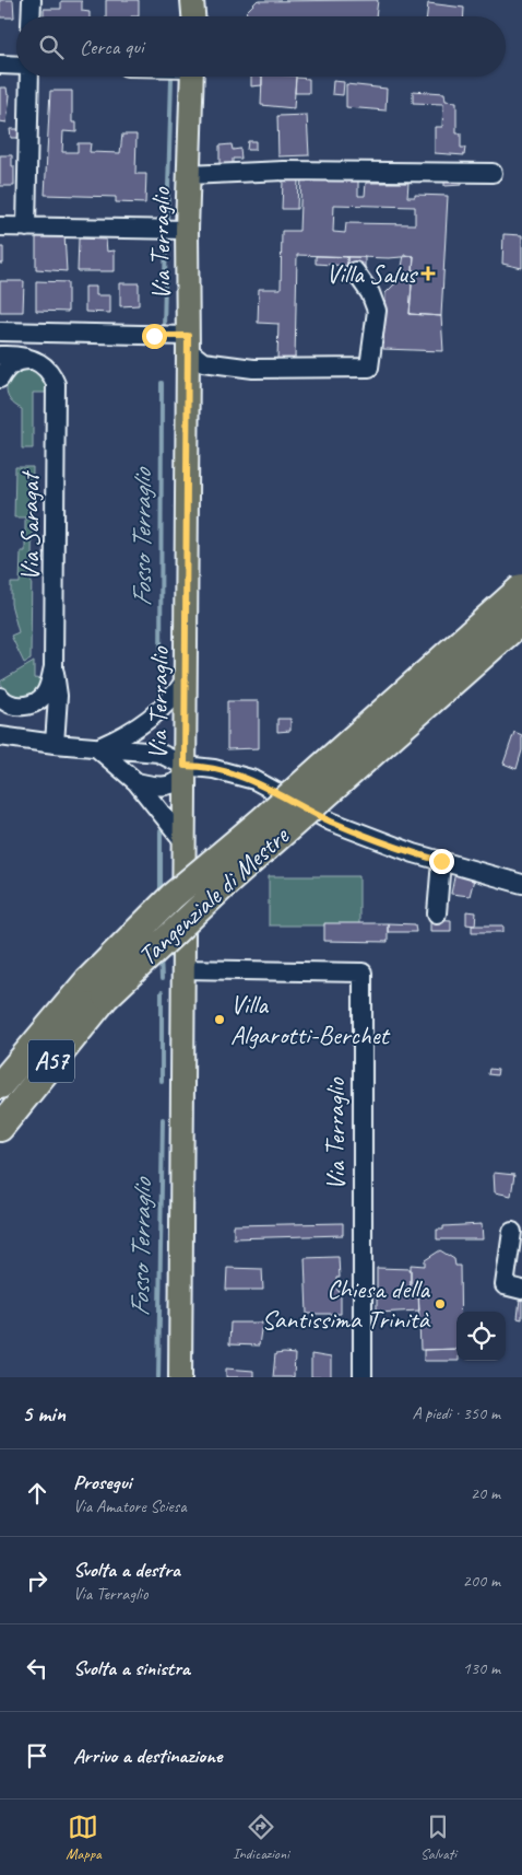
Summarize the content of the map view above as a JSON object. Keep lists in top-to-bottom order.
{
  "streets": {
    "highway": ["Tangenziale di Mestre", "A57"],
    "main road": ["Via Terraglio"],
    "street": ["Via Saragat"]
  },
  "water": ["Fosso Terraglio"],
  "places": {
    "health": ["Villa Salus"],
    "other": ["Villa Algarotti-Berchet", "Chiesa della Santissima Trinità"]
  },
  "page": {
    "search": "Cerca qui",
    "heading": ["5 min", "A piedi · 350 m"],
    "list": [
      ["Prosegui", "Via Amatore Sciesa", "20 m"],
      ["Svolta a destra", "Via Terraglio", "200 m"],
      ["Svolta a sinistra", "130 m"],
      "Arrivo a destinazione"
    ],
    "nav": ["Mappa", "Indicazioni", "Salvati"]
  }
}
